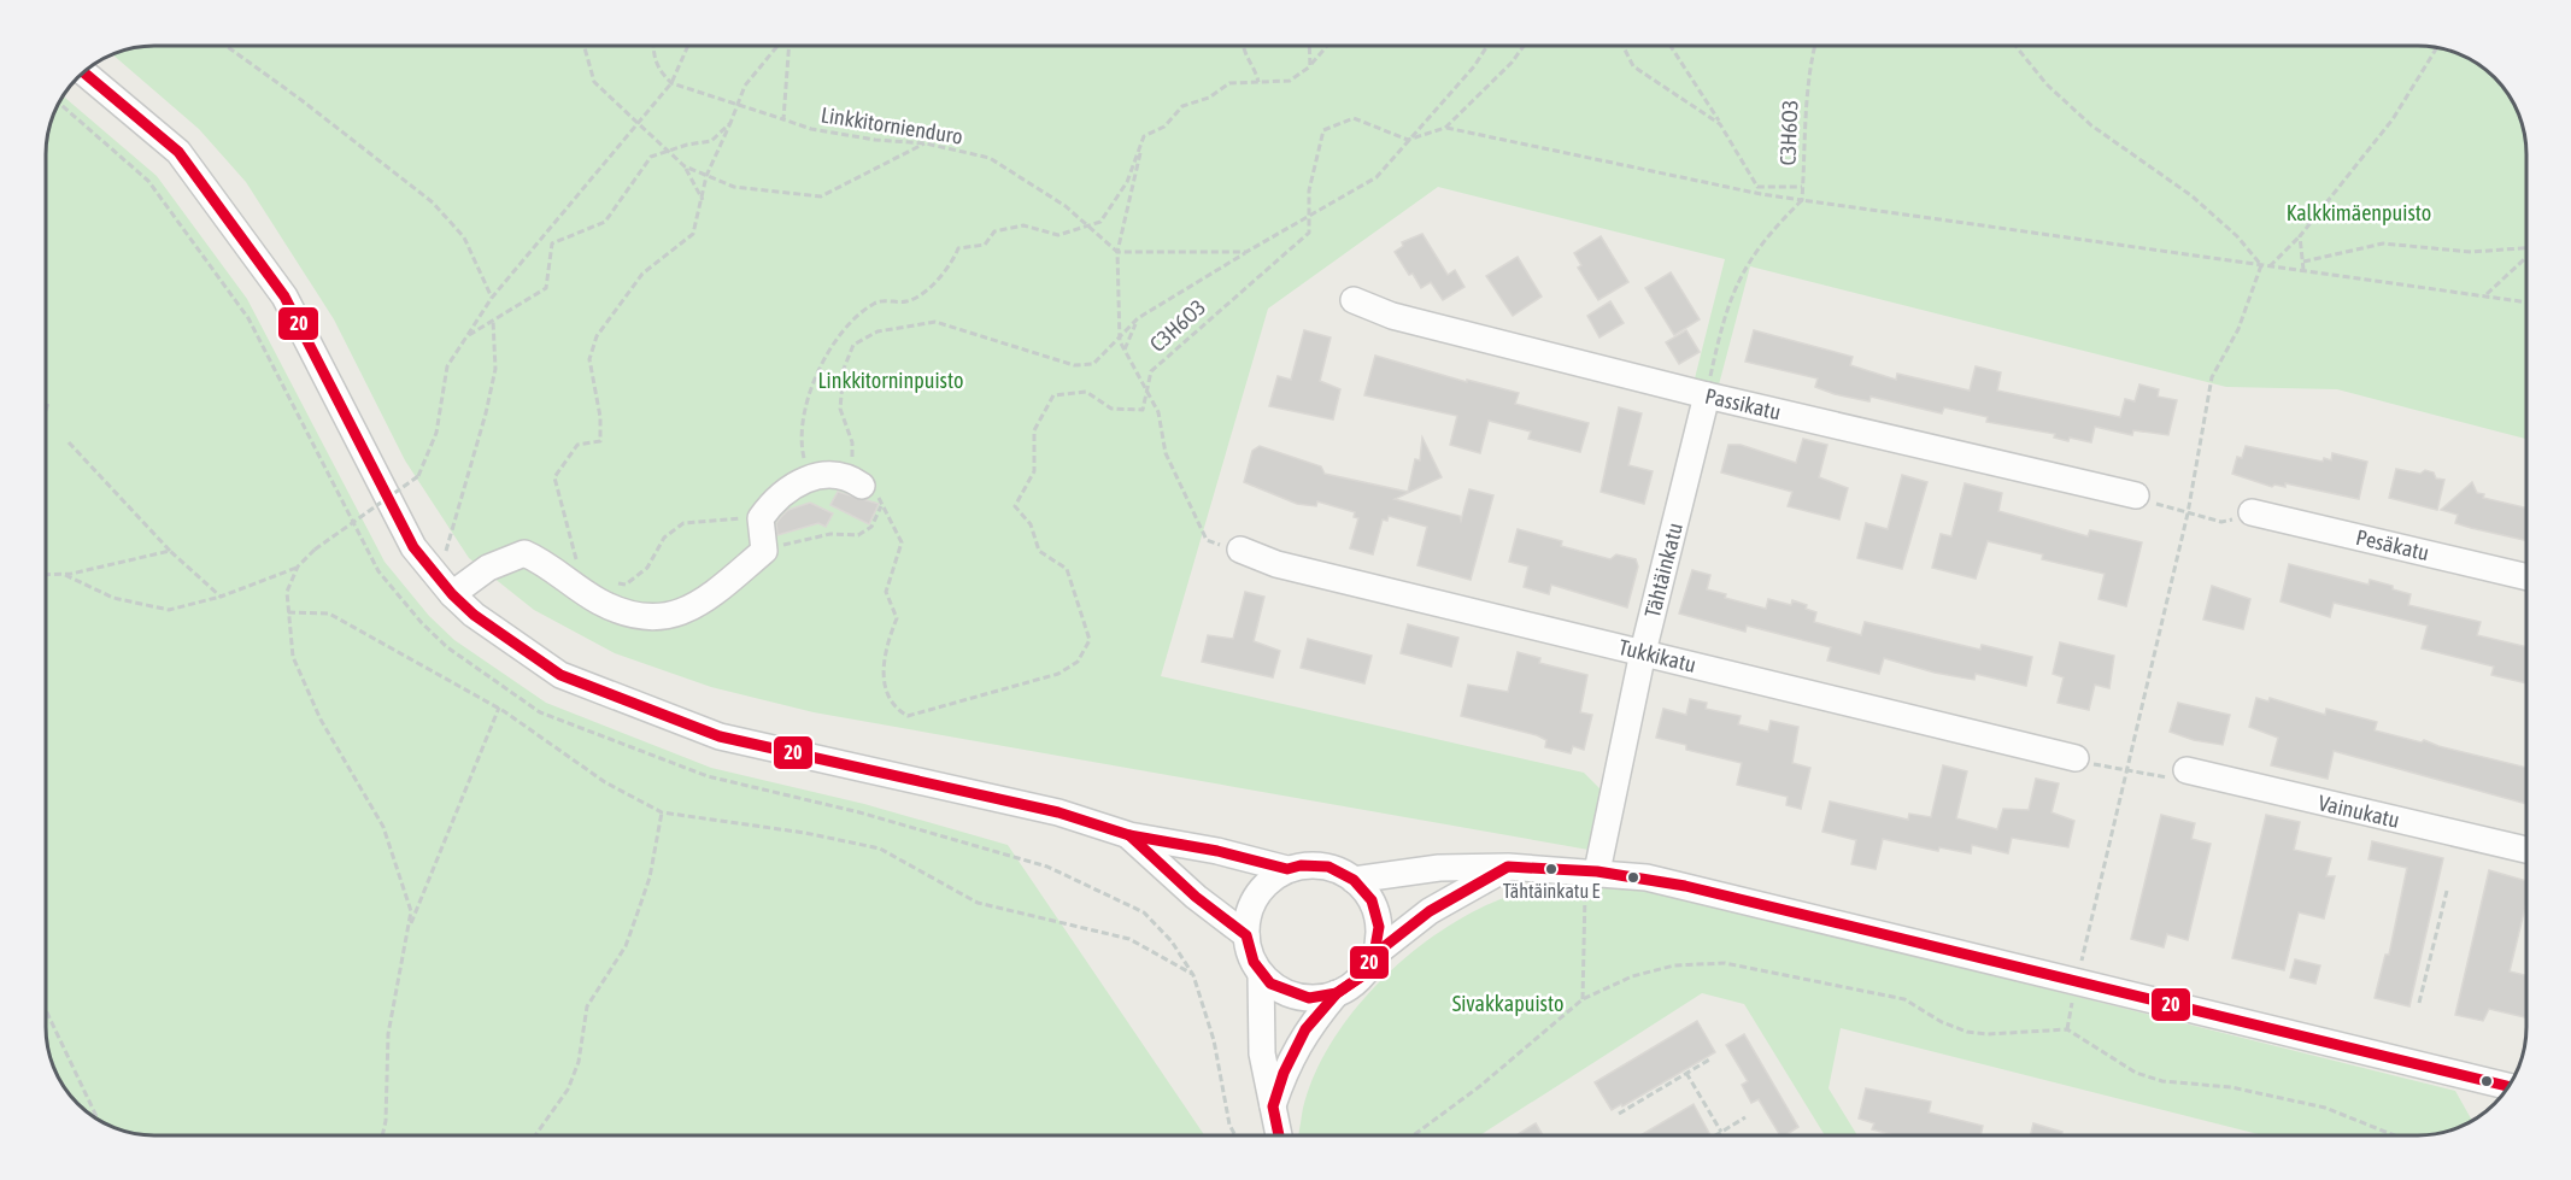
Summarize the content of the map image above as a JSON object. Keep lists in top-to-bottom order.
{
  "streets": {
    "street": [
      "Passikatu",
      "Pesäkatu",
      "Tähtäinkatu",
      "Tukkikatu",
      "Vainukatu"
    ],
    "path": ["Linkkitornienduro", "C3H6O3"]
  },
  "crossings": [
    ["Passikatu", "Tähtäinkatu"],
    ["Tähtäinkatu", "Tukkikatu"]
  ],
  "parks": ["Kalkkimäenpuisto", "Linkkitorninpuisto", "Sivakkapuisto"],
  "places": ["Tähtäinkatu E"],
  "lines": ["transit line 20"]
}
